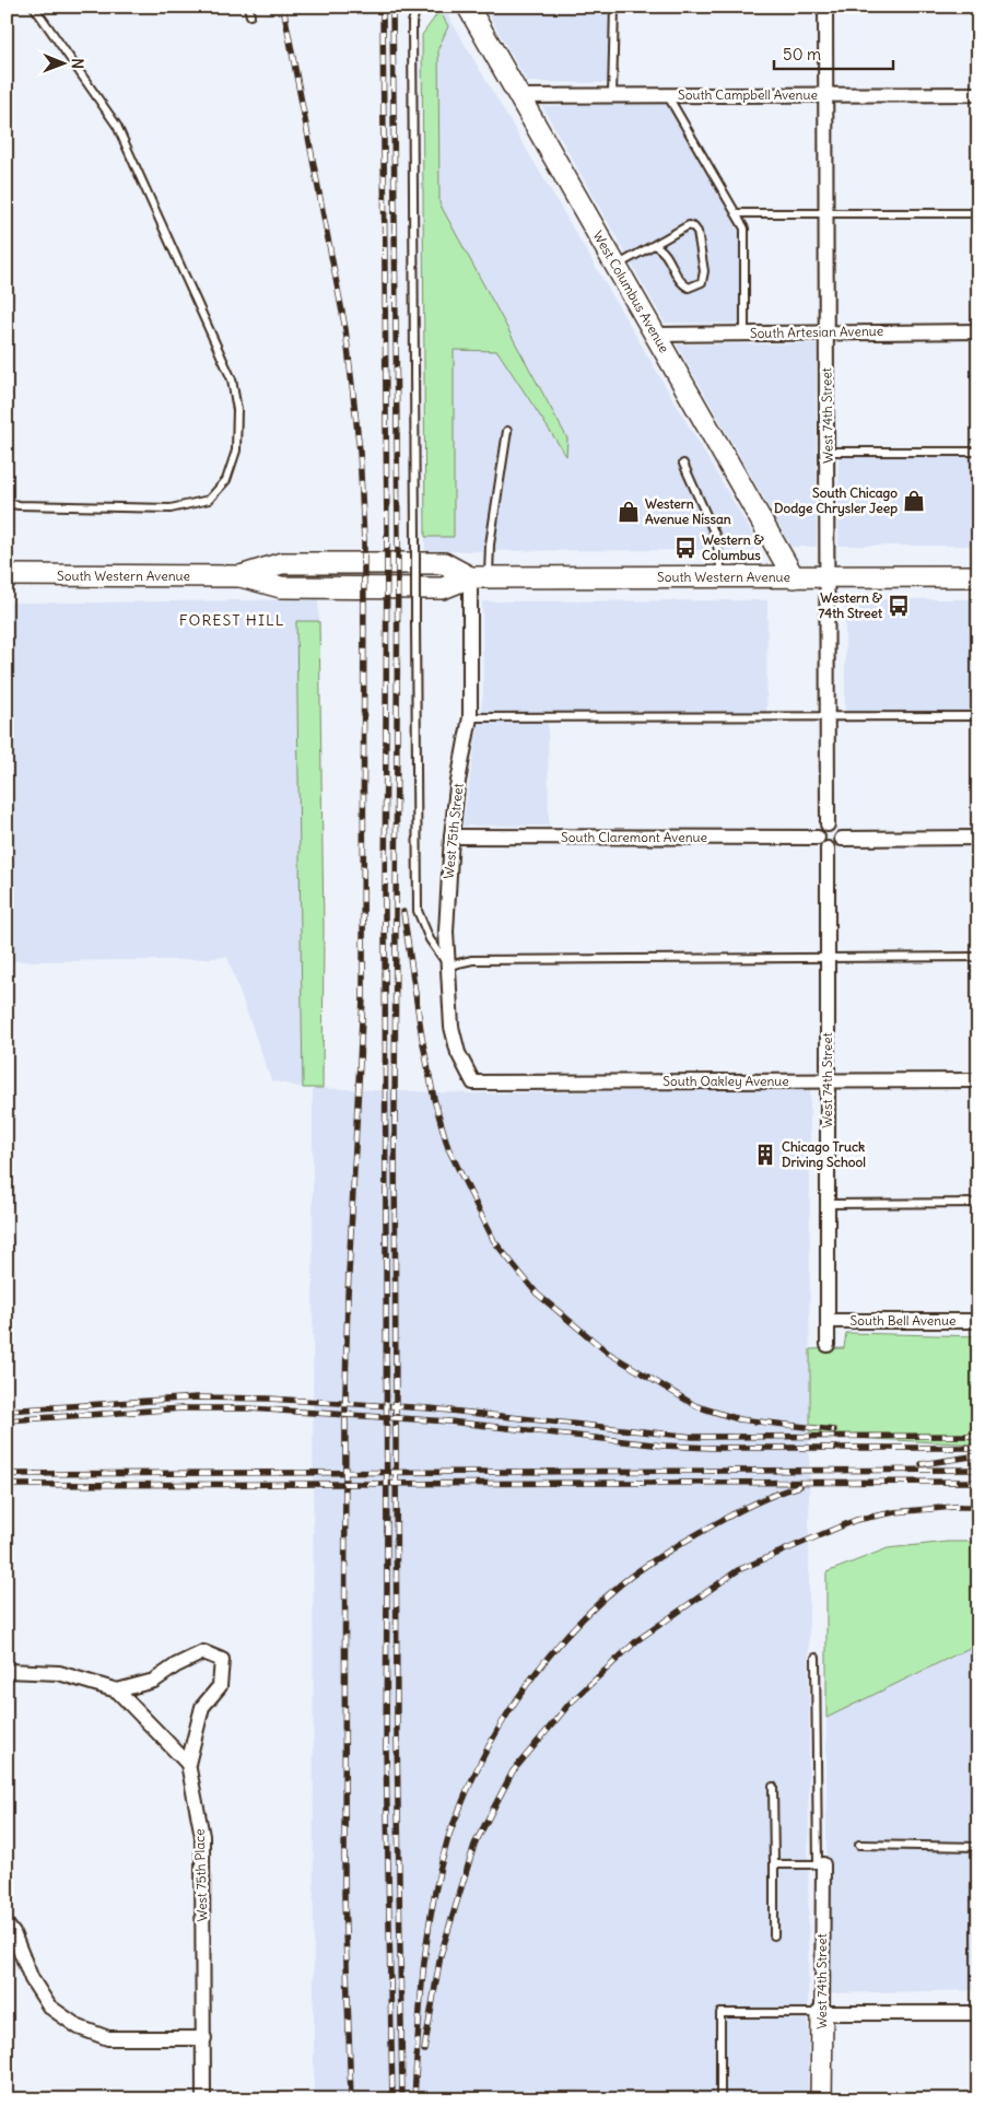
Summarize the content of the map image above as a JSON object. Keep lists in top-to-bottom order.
{
  "streets": {
    "main road": ["West Columbus Avenue", "West 74th Street", "South Western Avenue"],
    "street": [
      "South Campbell Avenue",
      "South Artesian Avenue",
      "West 75th Street",
      "South Claremont Avenue",
      "South Oakley Avenue",
      "South Bell Avenue",
      "West 75th Place"
    ]
  },
  "crossings": [
    ["South Campbell Avenue", "West Columbus Avenue"],
    ["South Campbell Avenue", "West 74th Street"],
    ["West Columbus Avenue", "South Artesian Avenue"],
    ["West Columbus Avenue", "South Western Avenue"],
    ["South Artesian Avenue", "West 74th Street"],
    ["West 74th Street", "South Western Avenue"],
    ["West 74th Street", "South Claremont Avenue"],
    ["West 74th Street", "South Oakley Avenue"],
    ["West 74th Street", "South Bell Avenue"],
    ["South Western Avenue", "West 75th Street"],
    ["West 75th Street", "South Claremont Avenue"],
    ["West 75th Street", "South Oakley Avenue"]
  ],
  "districts": ["FOREST HILL"],
  "places": {
    "shop": ["South Chicago Dodge Chrysler Jeep", "Western Avenue Nissan"],
    "bus stop": ["Western & Columbus", "Western & 74th Street"],
    "building": ["Chicago Truck Driving School"]
  },
  "scale_bar": "50 m",
  "north": "right"
}
